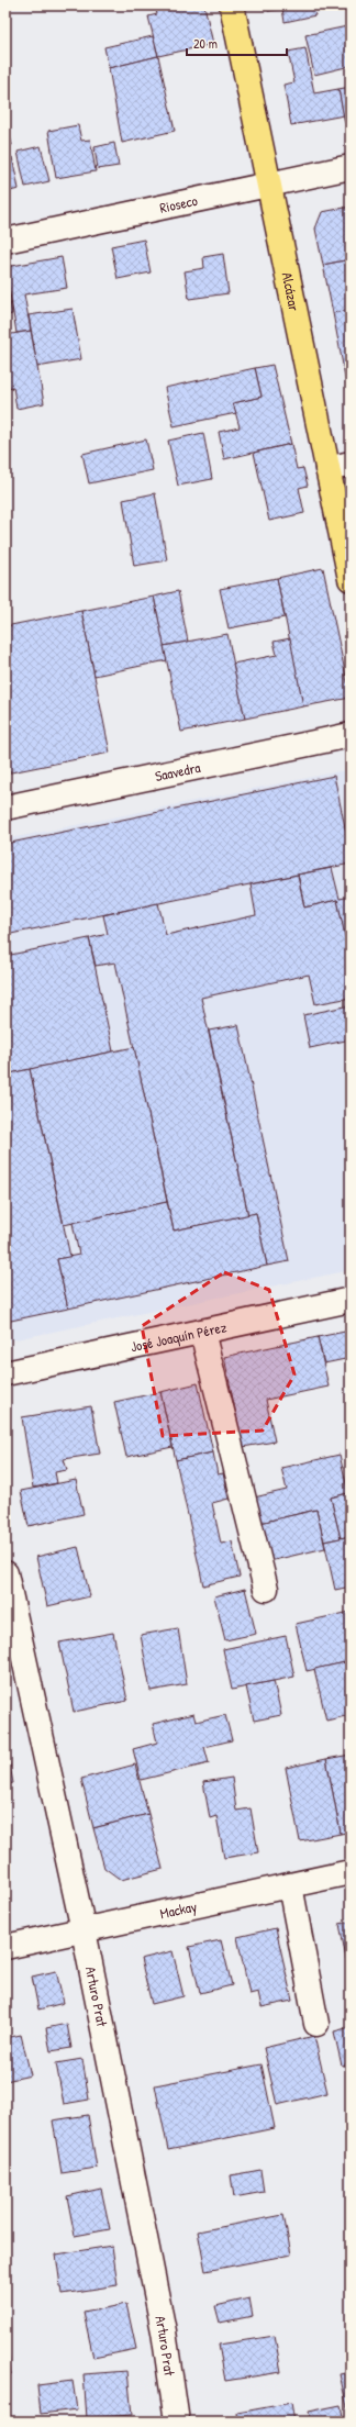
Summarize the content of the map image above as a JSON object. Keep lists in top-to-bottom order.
{
  "streets": {
    "main road": ["Alcázar"],
    "street": [
      "Rioseco",
      "Saavedra",
      "José Joaquín Pérez",
      "Mackay",
      "Arturo Prat"
    ]
  },
  "crossings": [
    ["Rioseco", "Alcázar"],
    ["Mackay", "Arturo Prat"]
  ],
  "scale_bar": "20 m"
}
